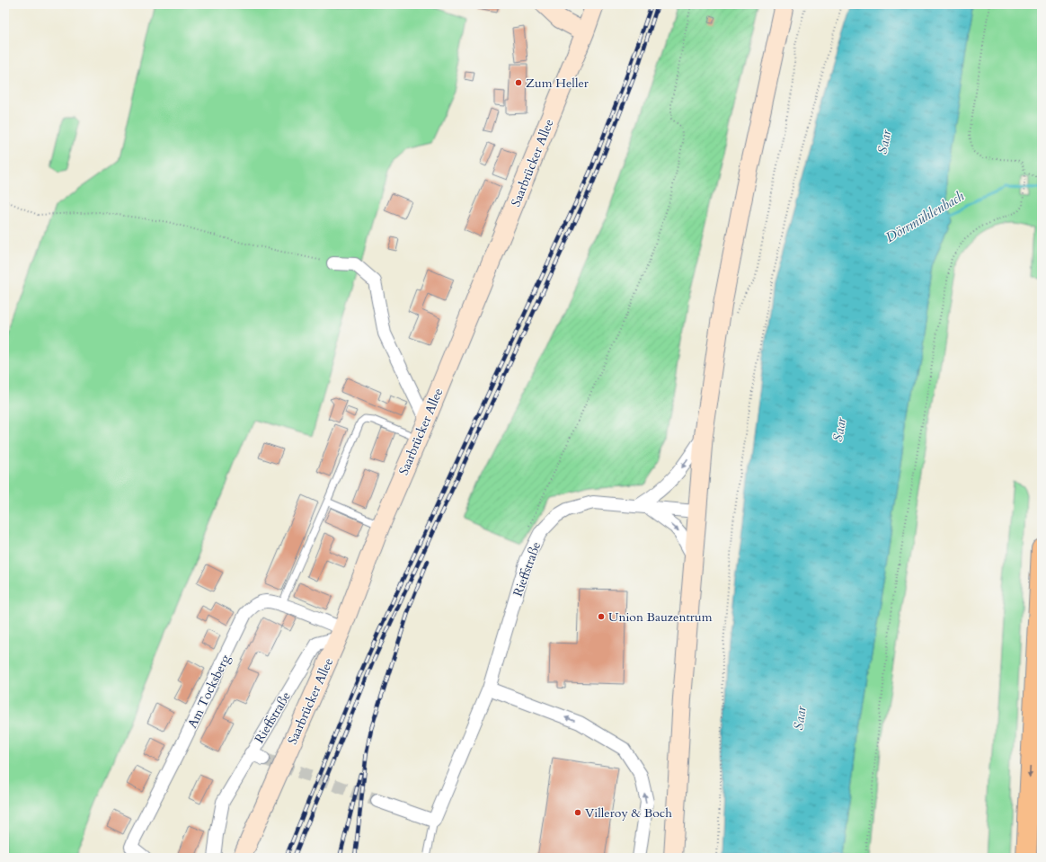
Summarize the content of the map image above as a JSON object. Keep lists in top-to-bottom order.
{
  "streets": {
    "street": ["Saarbrücker Allee", "Rieffstraße", "Am Tocksberg"]
  },
  "crossings": [
    ["Saarbrücker Allee", "Rieffstraße"],
    ["Saarbrücker Allee", "Am Tocksberg"],
    ["Rieffstraße", "Am Tocksberg"]
  ],
  "water": ["Saar", "Dörrmühlenbach"],
  "places": ["Zum Heller", "Union Bauzentrum", "Villeroy & Boch"]
}
